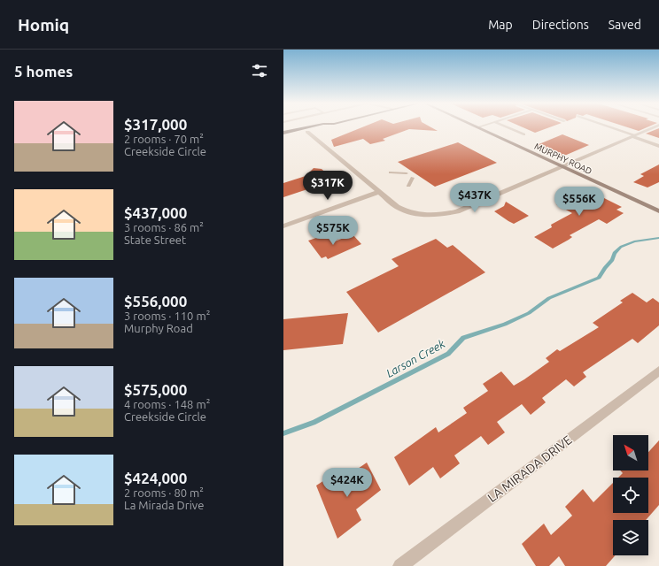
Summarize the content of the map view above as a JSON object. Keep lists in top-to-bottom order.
{
  "streets": {
    "street": ["MURPHY ROAD", "LA MIRADA DRIVE"]
  },
  "water": ["Larson Creek"],
  "north": "top left",
  "page": {
    "header": "Homiq",
    "nav": ["Map", "Directions", "Saved"],
    "heading": "5 homes",
    "list": [
      {
        "name": "$317,000",
        "note": "2 rooms · 70 m² · Creekside Circle"
      },
      {
        "name": "$437,000",
        "note": "3 rooms · 86 m² · State Street"
      },
      {
        "name": "$556,000",
        "note": "3 rooms · 110 m² · Murphy Road"
      },
      {
        "name": "$575,000",
        "note": "4 rooms · 148 m² · Creekside Circle"
      },
      {
        "name": "$424,000",
        "note": "2 rooms · 80 m² · La Mirada Drive"
      }
    ],
    "price": [
      "$317K",
      "$437K",
      "$556K",
      "$575K",
      "$424K"
    ]
  }
}
